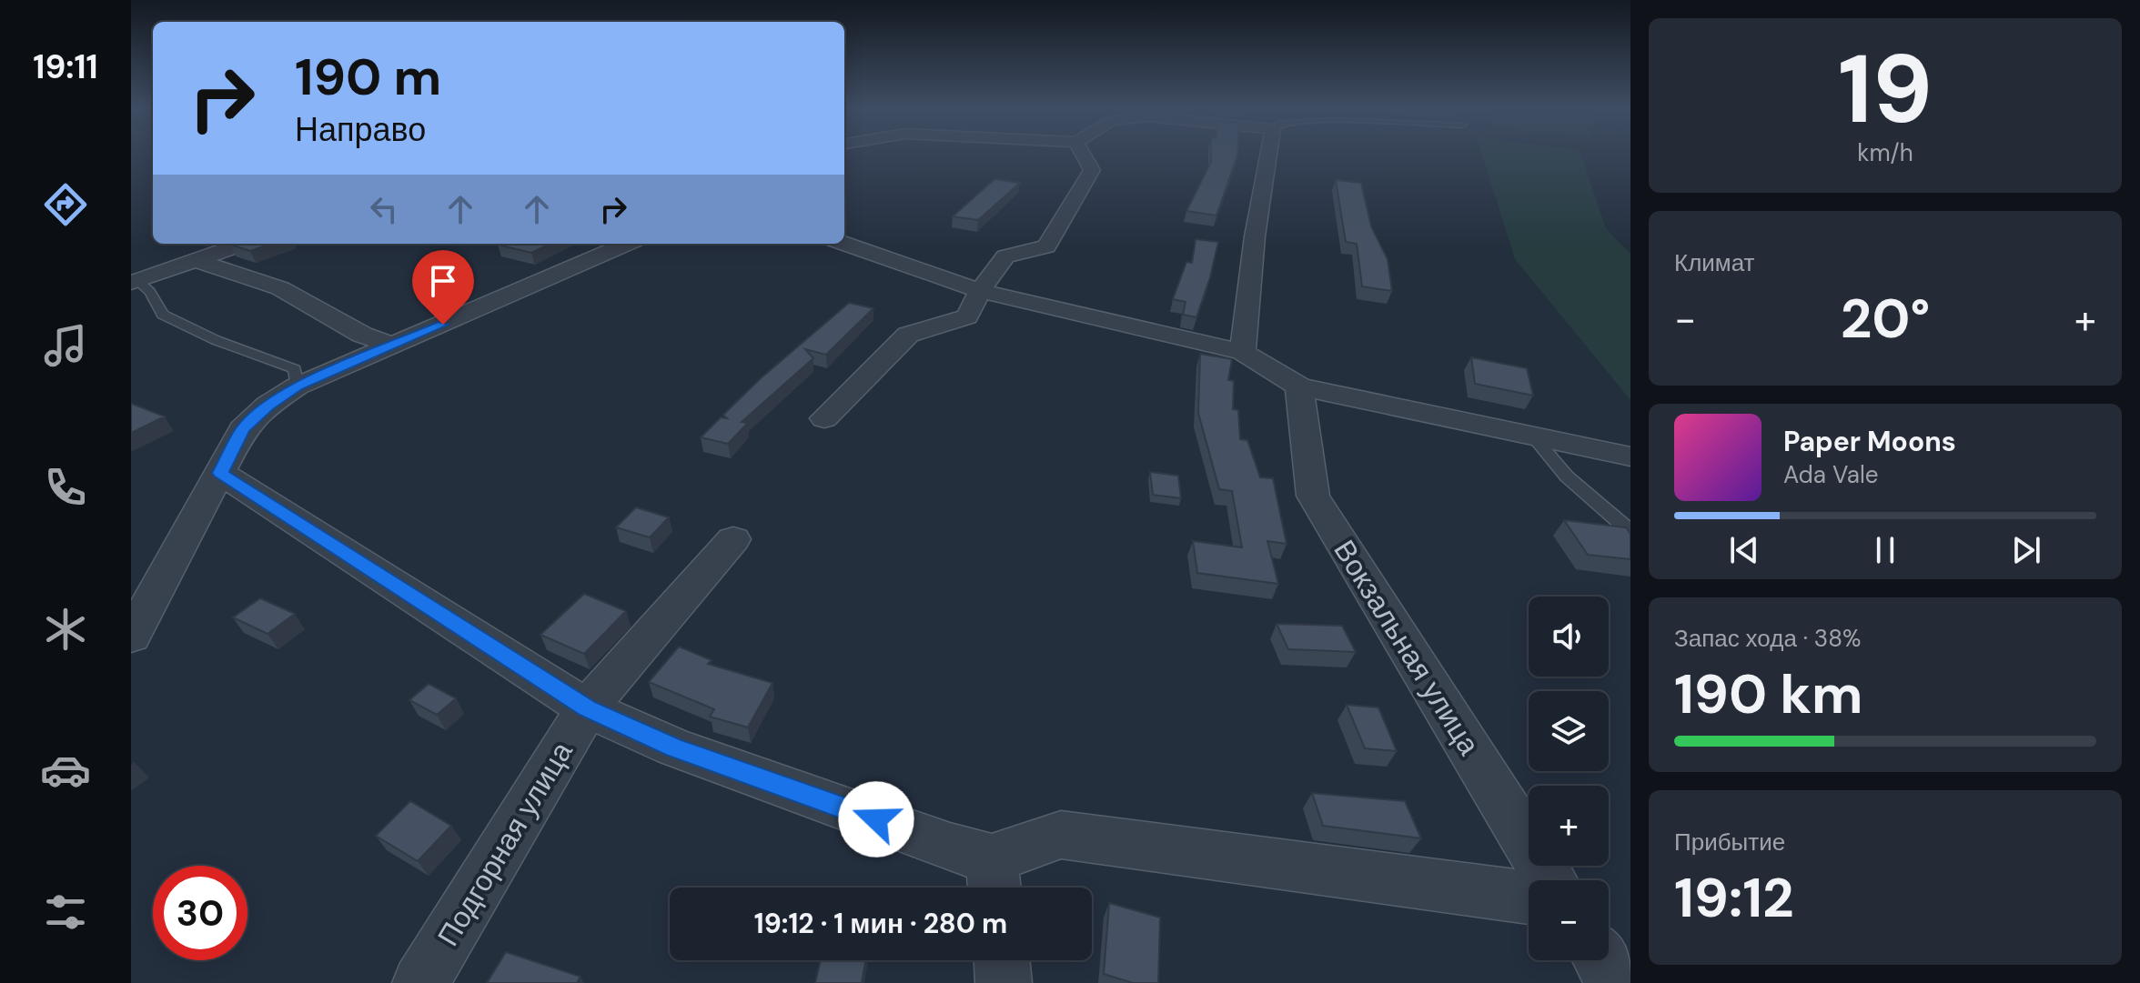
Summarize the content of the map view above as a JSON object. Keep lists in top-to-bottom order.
{
  "streets": {
    "street": ["Вокзальная улица", "Подгорная улица"]
  },
  "page": {
    "tabs": "19:11",
    "tile": [
      ["19", "km/h"],
      "Климат",
      ["Запас хода · 38%", "190 km"],
      ["Прибытие", "19:12"]
    ],
    "turn": ["190 m", "Направо"],
    "heat": ["−", "20°", "+"],
    "song": ["Paper Moons", "Ada Vale"],
    "map_buttons": ["+", "−"],
    "limit": "30",
    "trip": "19:12 · 1 мин · 280 m"
  }
}
